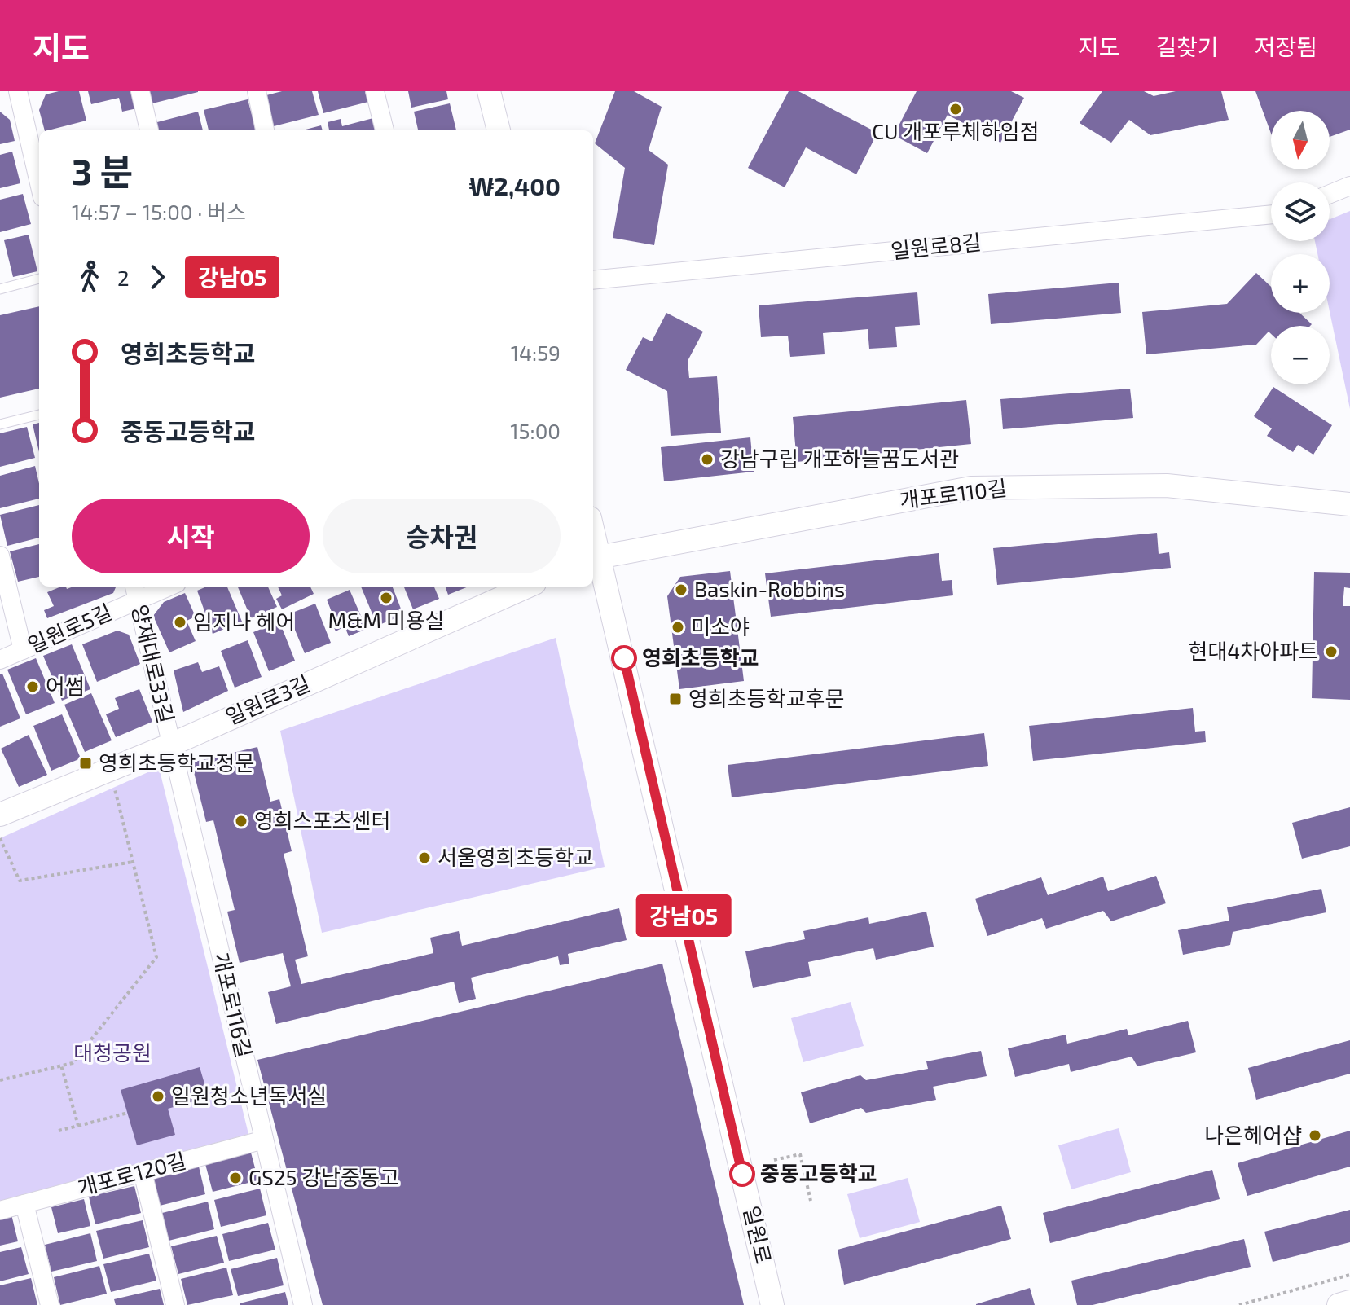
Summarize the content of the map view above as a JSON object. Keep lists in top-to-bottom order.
{
  "streets": {
    "street": [
      "일원로8길",
      "개포로110길",
      "일원로5길",
      "양재대로33길",
      "일원로3길",
      "개포로116길",
      "개포로120길",
      "일원로"
    ]
  },
  "crossings": [
    ["개포로110길", "일원로"],
    ["일원로5길", "양재대로33길"],
    ["양재대로33길", "일원로3길"],
    ["양재대로33길", "개포로116길"],
    ["일원로3길", "개포로116길"],
    ["개포로116길", "개포로120길"]
  ],
  "parks": ["대청공원"],
  "places": {
    "other": [
      "CU 개포루체하임점",
      "강남구립 개포하늘꿈도서관",
      "Baskin-Robbins",
      "M&M 미용실",
      "임지나 헤어",
      "미소야",
      "현대4차아파트",
      "영희초등학교",
      "어썸",
      "영희스포츠센터",
      "서울영희초등학교",
      "일원청소년독서실",
      "나은헤어샵",
      "중동고등학교",
      "GS25 강남중동고"
    ],
    "transit": ["영희초등학교후문", "영희초등학교정문"]
  },
  "lines": ["bus line 강남05"],
  "north": "bottom",
  "page": {
    "header": "지도",
    "nav": ["지도", "길찾기", "저장됨"],
    "on_map": "강남05",
    "map_buttons": ["+", "−"],
    "heading": ["3 분", "14:57 – 15:00 · 버스", "₩2,400"],
    "legs": ["2", "강남05"],
    "list": [
      {
        "name": "영희초등학교",
        "value": "14:59"
      },
      {
        "name": "중동고등학교",
        "value": "15:00"
      }
    ],
    "buttons": ["시작", "승차권"]
  }
}
